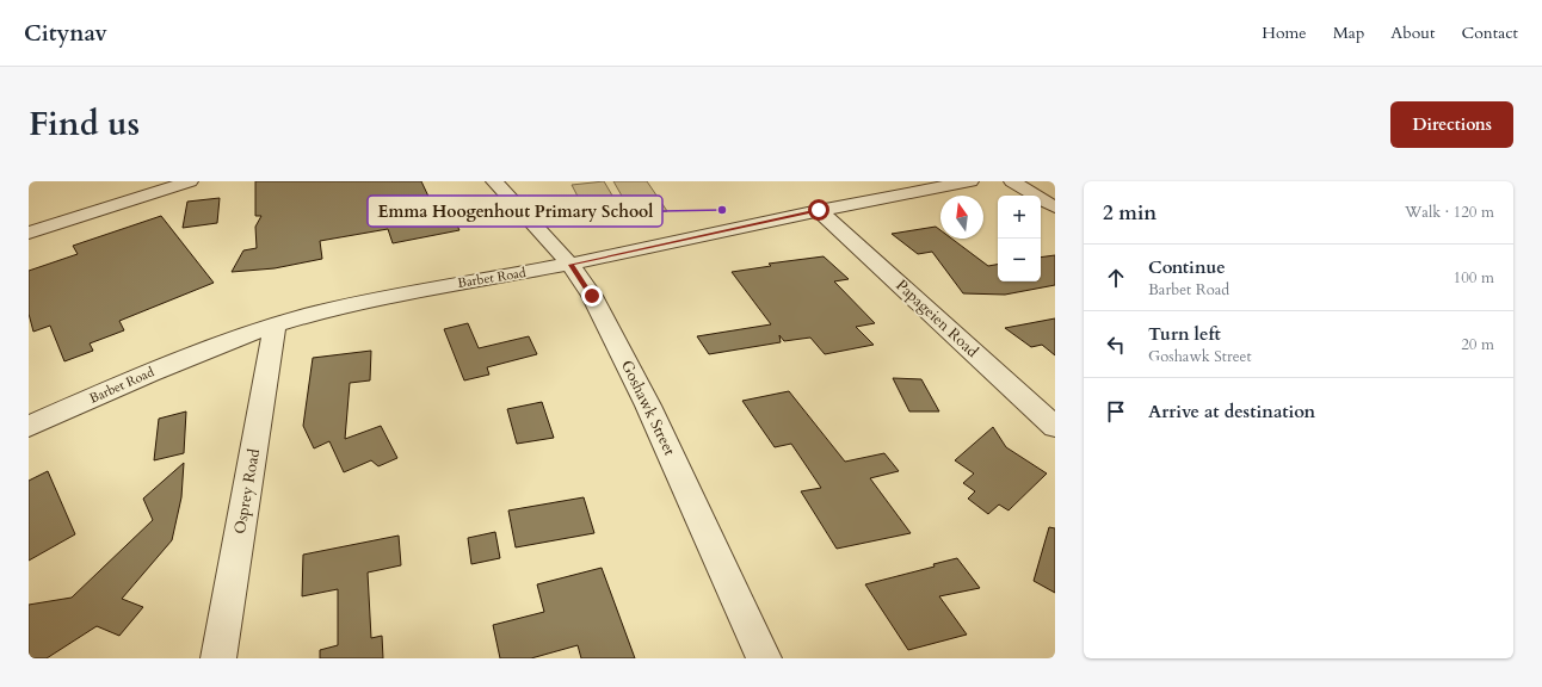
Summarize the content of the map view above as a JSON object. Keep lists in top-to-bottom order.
{
  "streets": {
    "street": [
      "Barbet Road",
      "Papageien Road",
      "Goshawk Street",
      "Osprey Road"
    ]
  },
  "crossings": [
    ["Barbet Road", "Papageien Road"],
    ["Barbet Road", "Goshawk Street"],
    ["Barbet Road", "Osprey Road"]
  ],
  "places": ["Emma Hoogenhout Primary School"],
  "north": "top",
  "page": {
    "header": "Citynav",
    "nav": [
      "Home",
      "Map",
      "About",
      "Contact"
    ],
    "title": "Find us",
    "buttons": "Directions",
    "heading": ["2 min", "Walk · 120 m"],
    "map_buttons": ["+", "−"],
    "list": [
      ["Continue", "Barbet Road", "100 m"],
      ["Turn left", "Goshawk Street", "20 m"],
      "Arrive at destination"
    ]
  }
}
